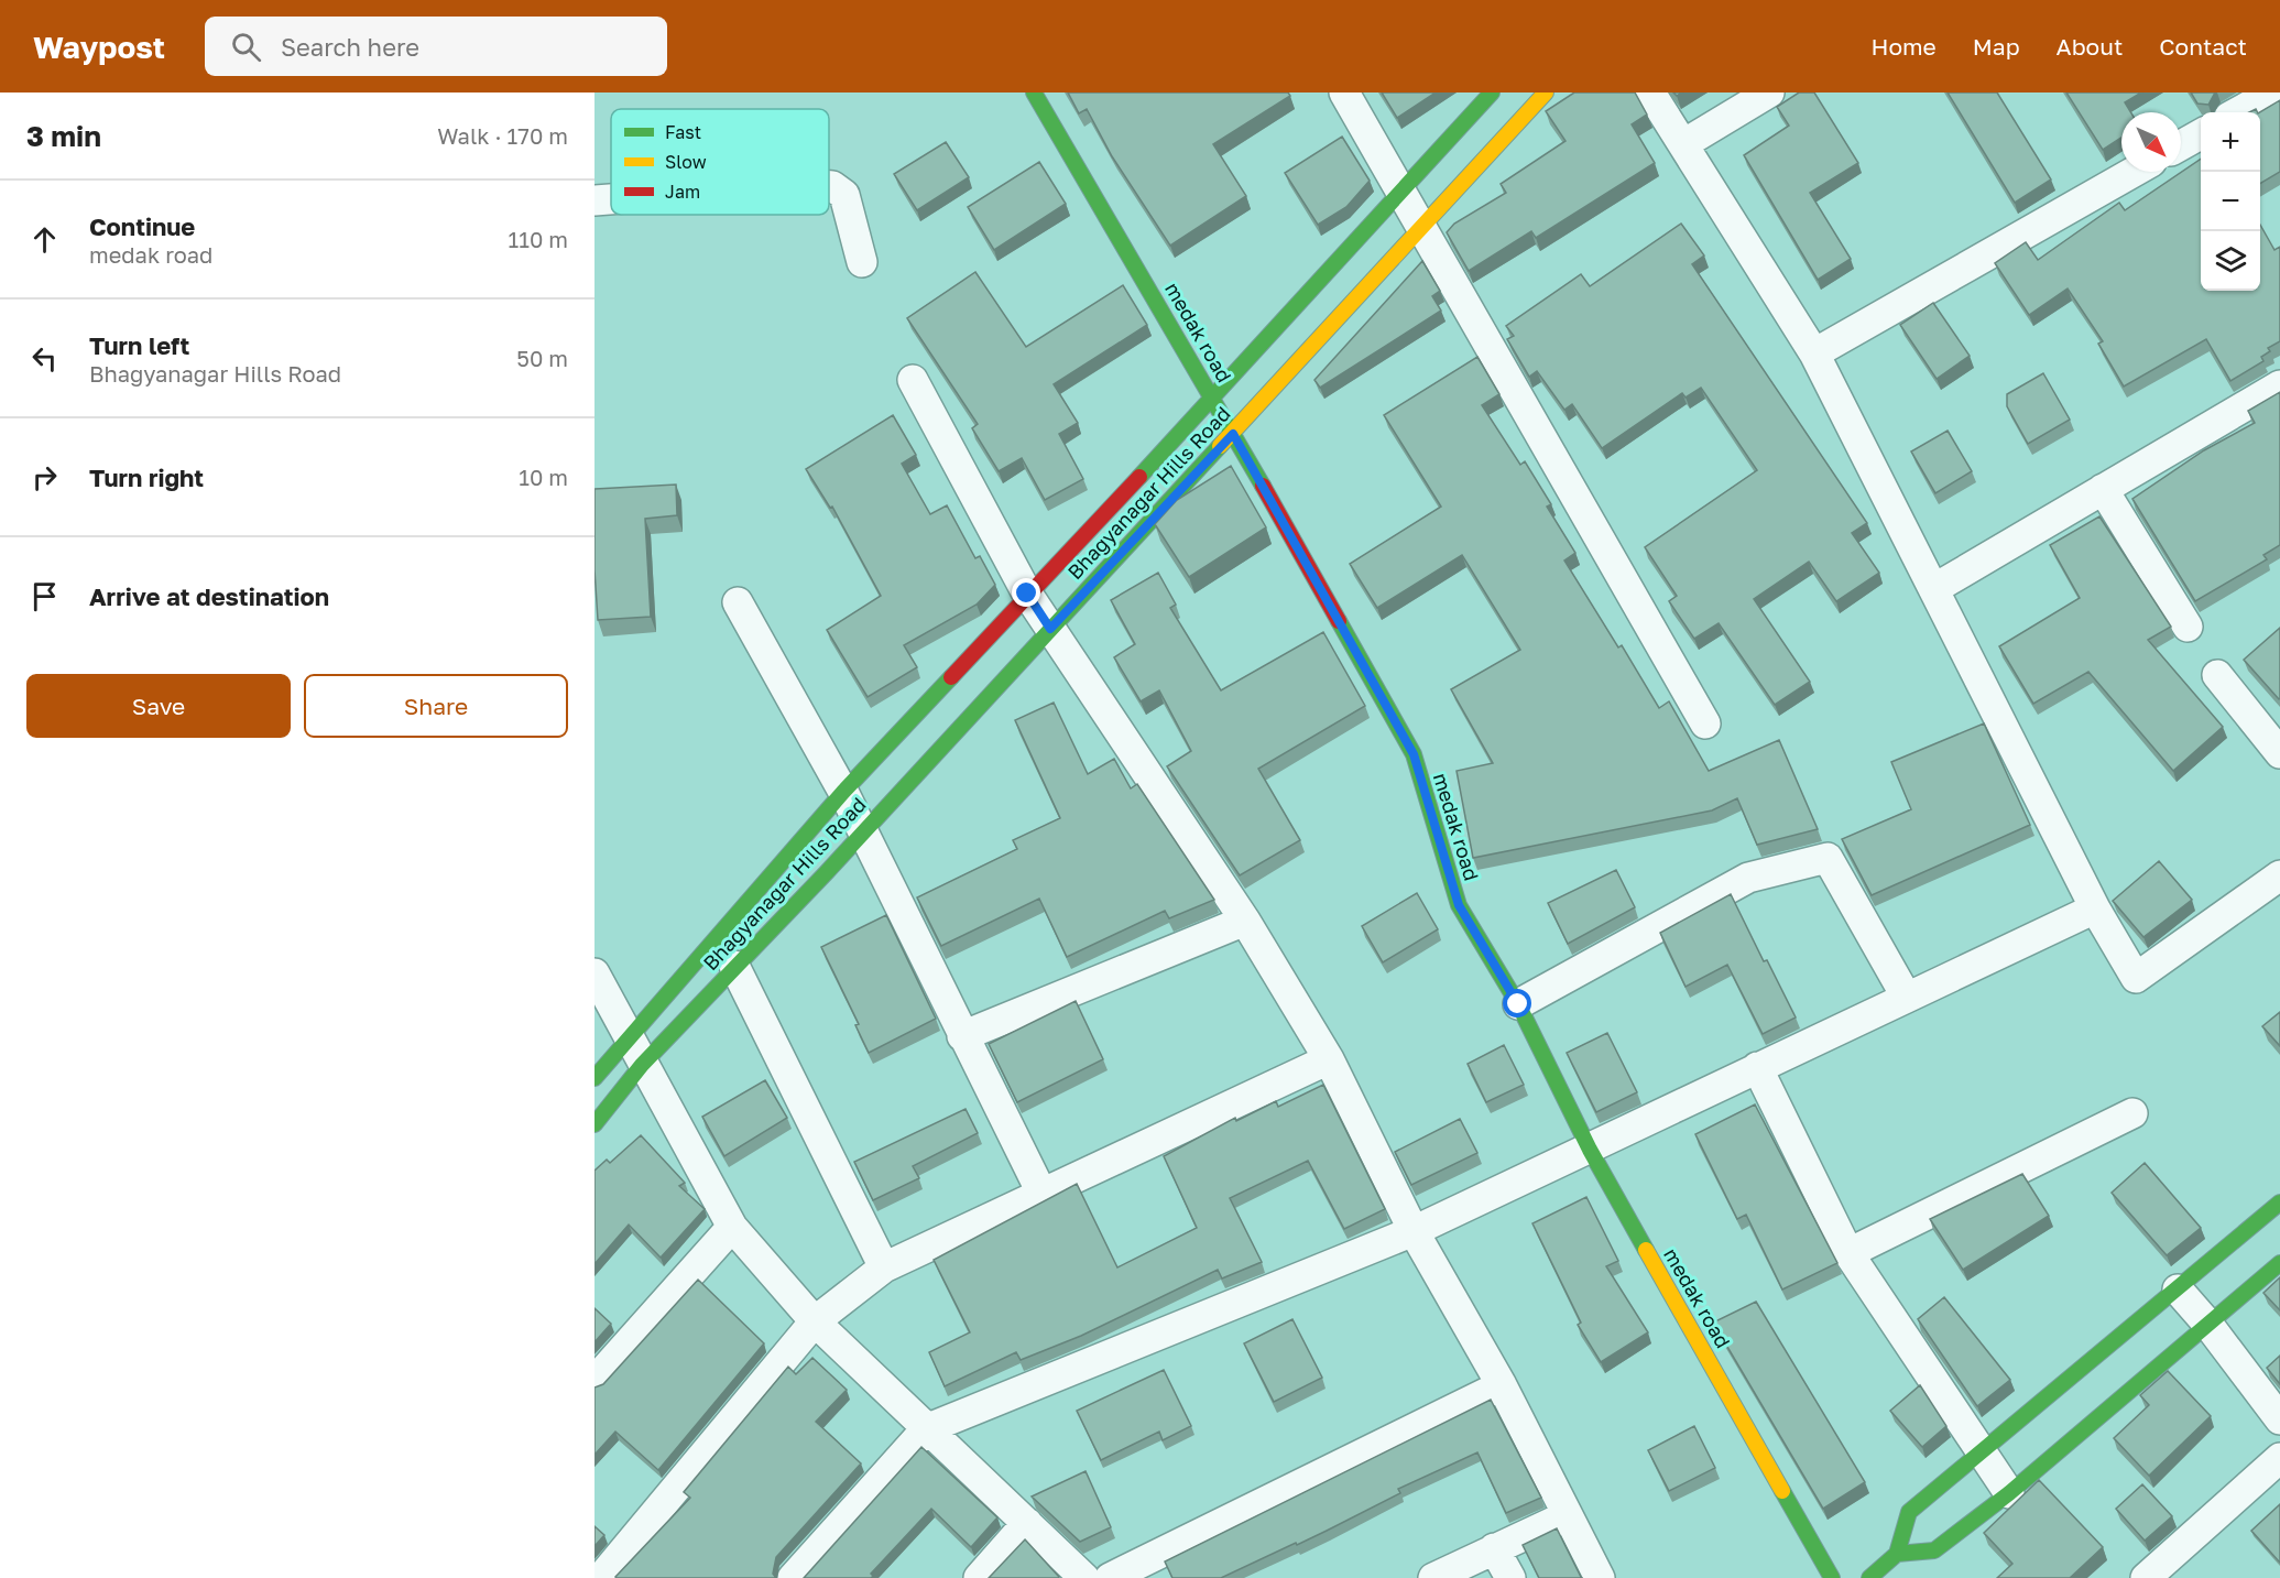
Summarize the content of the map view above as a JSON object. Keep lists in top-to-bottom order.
{
  "streets": {
    "street": ["medak road", "Bhagyanagar Hills Road"]
  },
  "crossings": [
    ["medak road", "Bhagyanagar Hills Road"]
  ],
  "legend": ["Fast", "Slow", "Jam"],
  "north": "bottom right",
  "page": {
    "header": "Waypost",
    "search": "Search here",
    "nav": [
      "Home",
      "Map",
      "About",
      "Contact"
    ],
    "heading": ["3 min", "Walk · 170 m"],
    "map_buttons": ["+", "−"],
    "list": [
      ["Continue", "medak road", "110 m"],
      ["Turn left", "Bhagyanagar Hills Road", "50 m"],
      ["Turn right", "10 m"],
      "Arrive at destination"
    ],
    "buttons": ["Save", "Share"]
  }
}
